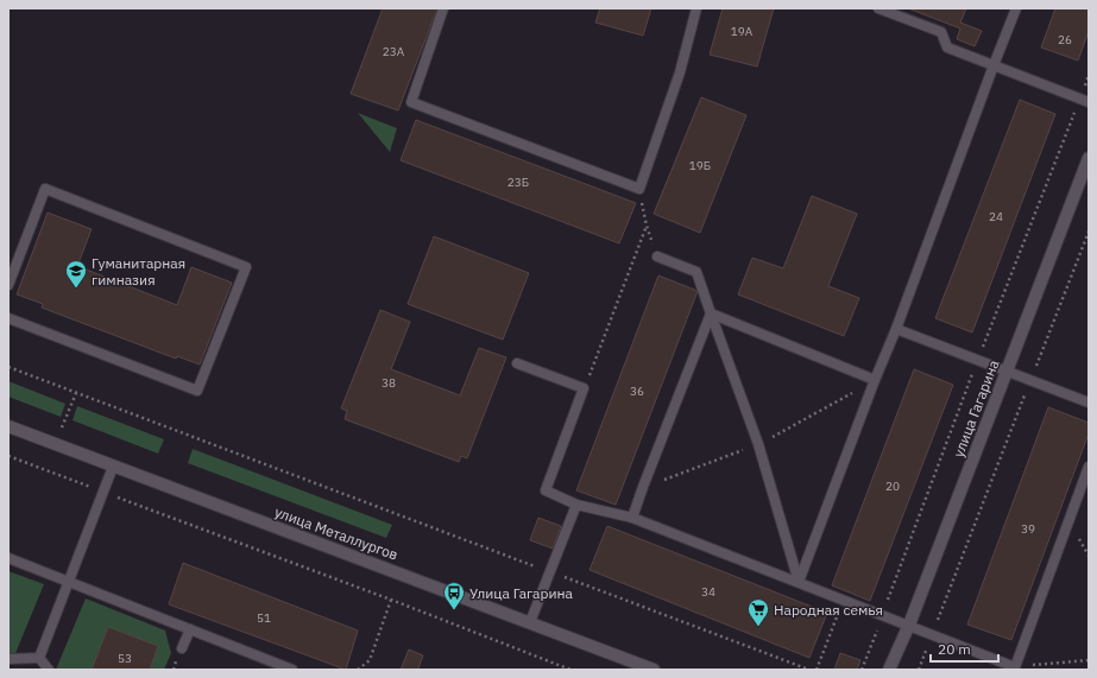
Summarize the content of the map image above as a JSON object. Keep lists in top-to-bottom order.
{
  "streets": {
    "street": ["улица Гагарина", "улица Металлургов"]
  },
  "places": {
    "school or university": ["Гуманитарная гимназия"],
    "bus stop": ["Улица Гагарина"],
    "supermarket": ["Народная семья"]
  },
  "house_numbers": [
    "19А",
    "26",
    "23А",
    "19Б",
    "23Б",
    "24",
    "38",
    "36",
    "20",
    "39",
    "34",
    "51",
    "53"
  ],
  "scale_bar": "20 m"
}
